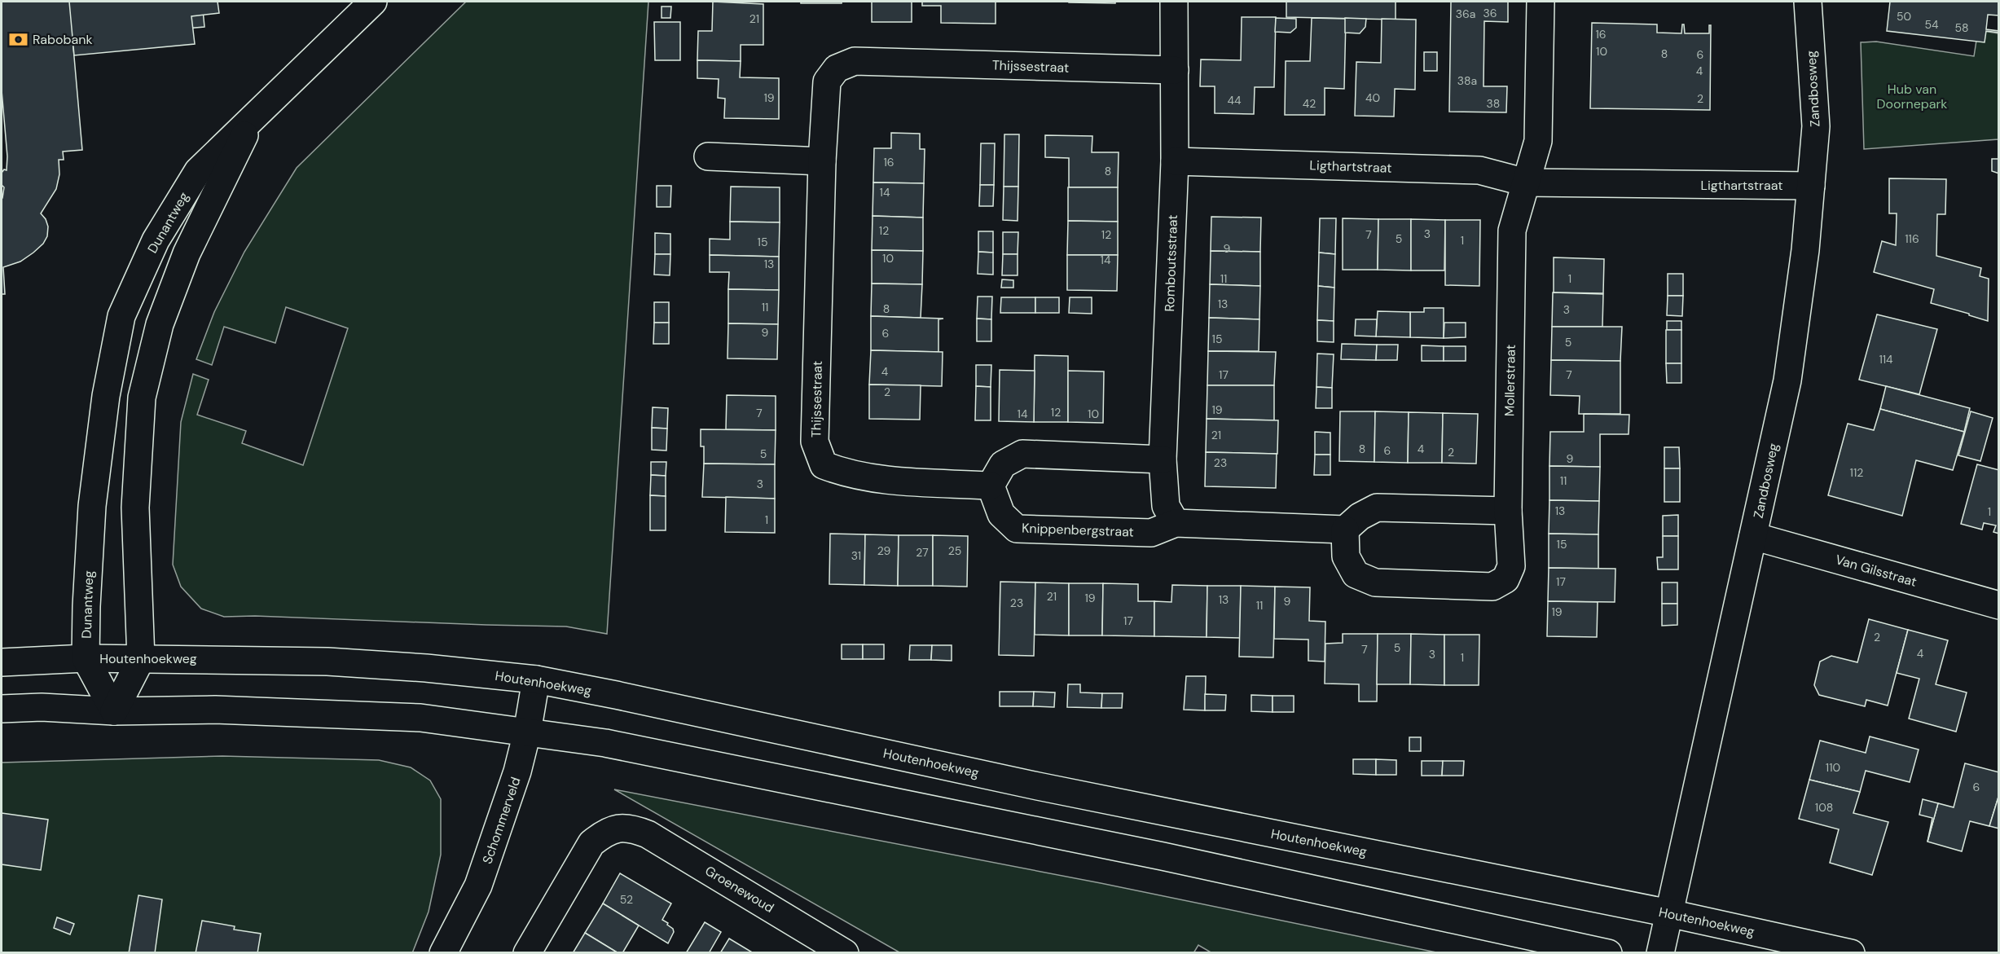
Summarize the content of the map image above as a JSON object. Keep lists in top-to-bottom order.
{
  "streets": {
    "street": [
      "Thijssestraat",
      "Zandbosweg",
      "Ligthartstraat",
      "Dunantweg",
      "Romboutsstraat",
      "Mollerstraat",
      "Knippenbergstraat",
      "Van Gilsstraat",
      "Houtenhoekweg",
      "Schommerveld",
      "Groenewoud"
    ]
  },
  "crossings": [
    ["Thijssestraat", "Romboutsstraat"],
    ["Thijssestraat", "Knippenbergstraat"],
    ["Zandbosweg", "Ligthartstraat"],
    ["Zandbosweg", "Van Gilsstraat"],
    ["Zandbosweg", "Houtenhoekweg"],
    ["Ligthartstraat", "Romboutsstraat"],
    ["Ligthartstraat", "Mollerstraat"],
    ["Dunantweg", "Houtenhoekweg"],
    ["Romboutsstraat", "Knippenbergstraat"],
    ["Mollerstraat", "Knippenbergstraat"],
    ["Houtenhoekweg", "Schommerveld"]
  ],
  "parks": ["Hub van Doornepark"],
  "places": {
    "bank": ["Rabobank"]
  },
  "house_numbers": [
    "36",
    "36a",
    "50",
    "21",
    "54",
    "58",
    "16",
    "10",
    "8",
    "6",
    "4",
    "38a",
    "19",
    "40",
    "2",
    "44",
    "42",
    "38",
    "16",
    "8",
    "14",
    "12",
    "3",
    "12",
    "7",
    "5",
    "116",
    "1",
    "15",
    "9",
    "10",
    "14",
    "13",
    "11",
    "1",
    "13",
    "11",
    "8",
    "3",
    "9",
    "6",
    "15",
    "5",
    "114",
    "4",
    "17",
    "7",
    "2",
    "19",
    "12",
    "7",
    "14",
    "10",
    "21",
    "8",
    "4",
    "6",
    "2",
    "5",
    "9",
    "23",
    "112",
    "11",
    "3",
    "13",
    "1",
    "1",
    "15",
    "29",
    "25",
    "27",
    "31",
    "17",
    "21",
    "19",
    "13",
    "9",
    "23",
    "11",
    "19",
    "17",
    "2",
    "5",
    "7",
    "4",
    "3",
    "1",
    "110",
    "6",
    "108",
    "52"
  ]
}
